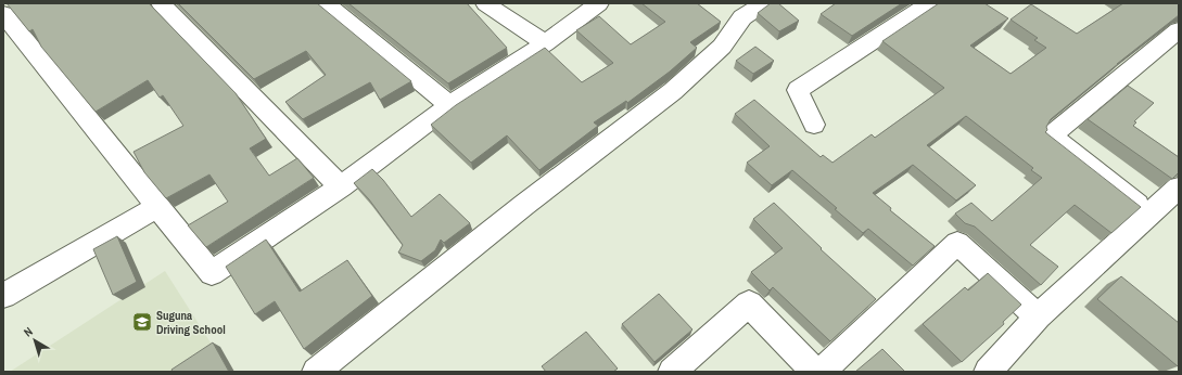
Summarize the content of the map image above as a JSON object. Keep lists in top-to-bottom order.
{
  "places": {
    "school or university": ["Suguna Driving School"]
  },
  "north": "top left"
}
